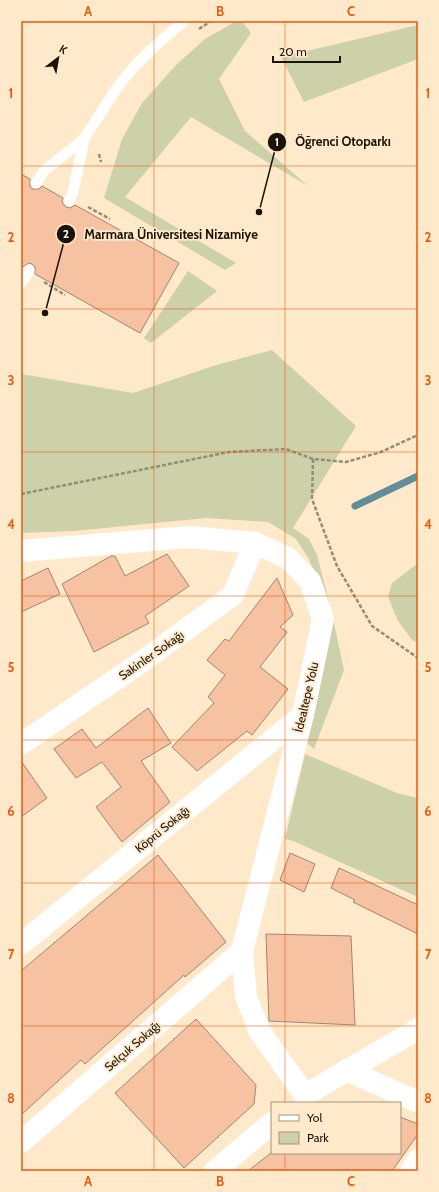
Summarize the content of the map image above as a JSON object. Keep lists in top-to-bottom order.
{
  "streets": {
    "street": [
      "Sakinler Sokağı",
      "İdealtepe Yolu",
      "Köprü Sokağı",
      "Selçuk Sokağı"
    ]
  },
  "crossings": [
    ["Sakinler Sokağı", "İdealtepe Yolu"],
    ["İdealtepe Yolu", "Köprü Sokağı"],
    ["İdealtepe Yolu", "Selçuk Sokağı"]
  ],
  "places": ["Öğrenci Otoparkı", "Marmara Üniversitesi Nizamiye"],
  "legend": ["Yol", "Park"],
  "scale_bar": "20 m",
  "north": "top right",
  "grid": {
    "columns": ["A", "B", "C"],
    "rows": [
      "1",
      "2",
      "3",
      "4",
      "5",
      "6",
      "7",
      "8"
    ]
  }
}
